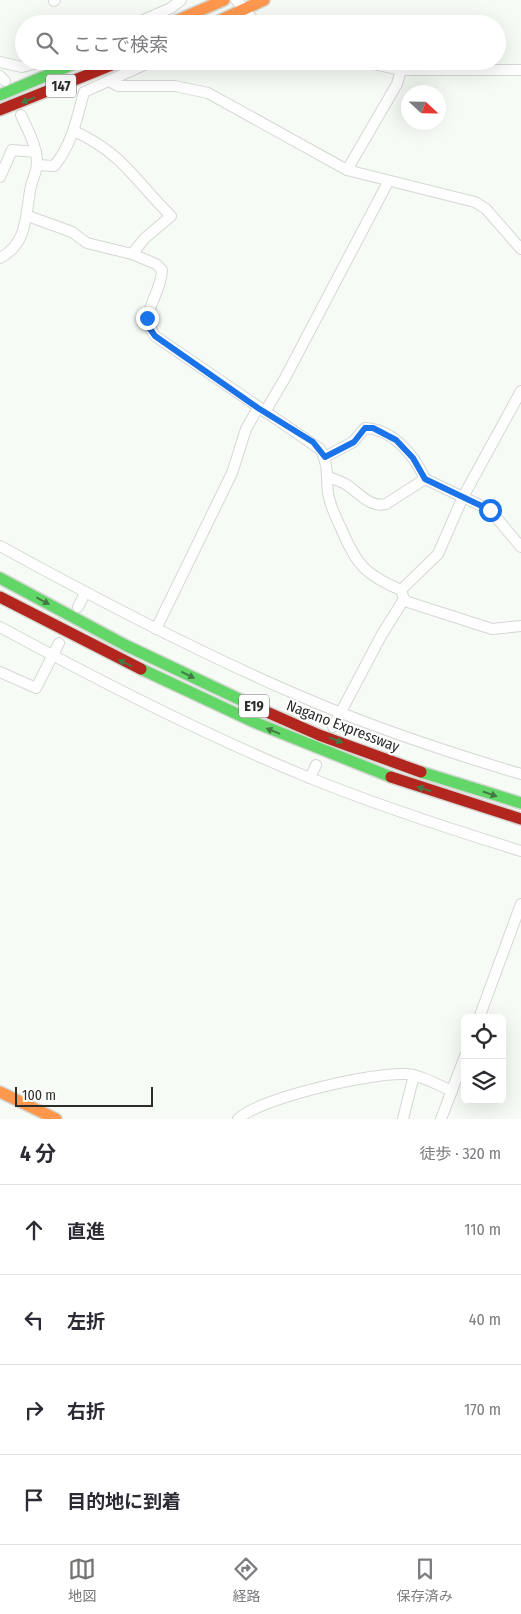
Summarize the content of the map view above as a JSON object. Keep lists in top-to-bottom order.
{
  "streets": {
    "main road": ["147", "E19", "Nagano Expressway"]
  },
  "scale_bar": "100 m",
  "north": "right",
  "page": {
    "search": "ここで検索",
    "scale": "100 m",
    "heading": ["4 分", "徒歩 · 320 m"],
    "list": [
      ["直進", "110 m"],
      ["左折", "40 m"],
      ["右折", "170 m"],
      "目的地に到着"
    ],
    "nav": ["地図", "経路", "保存済み"]
  }
}
